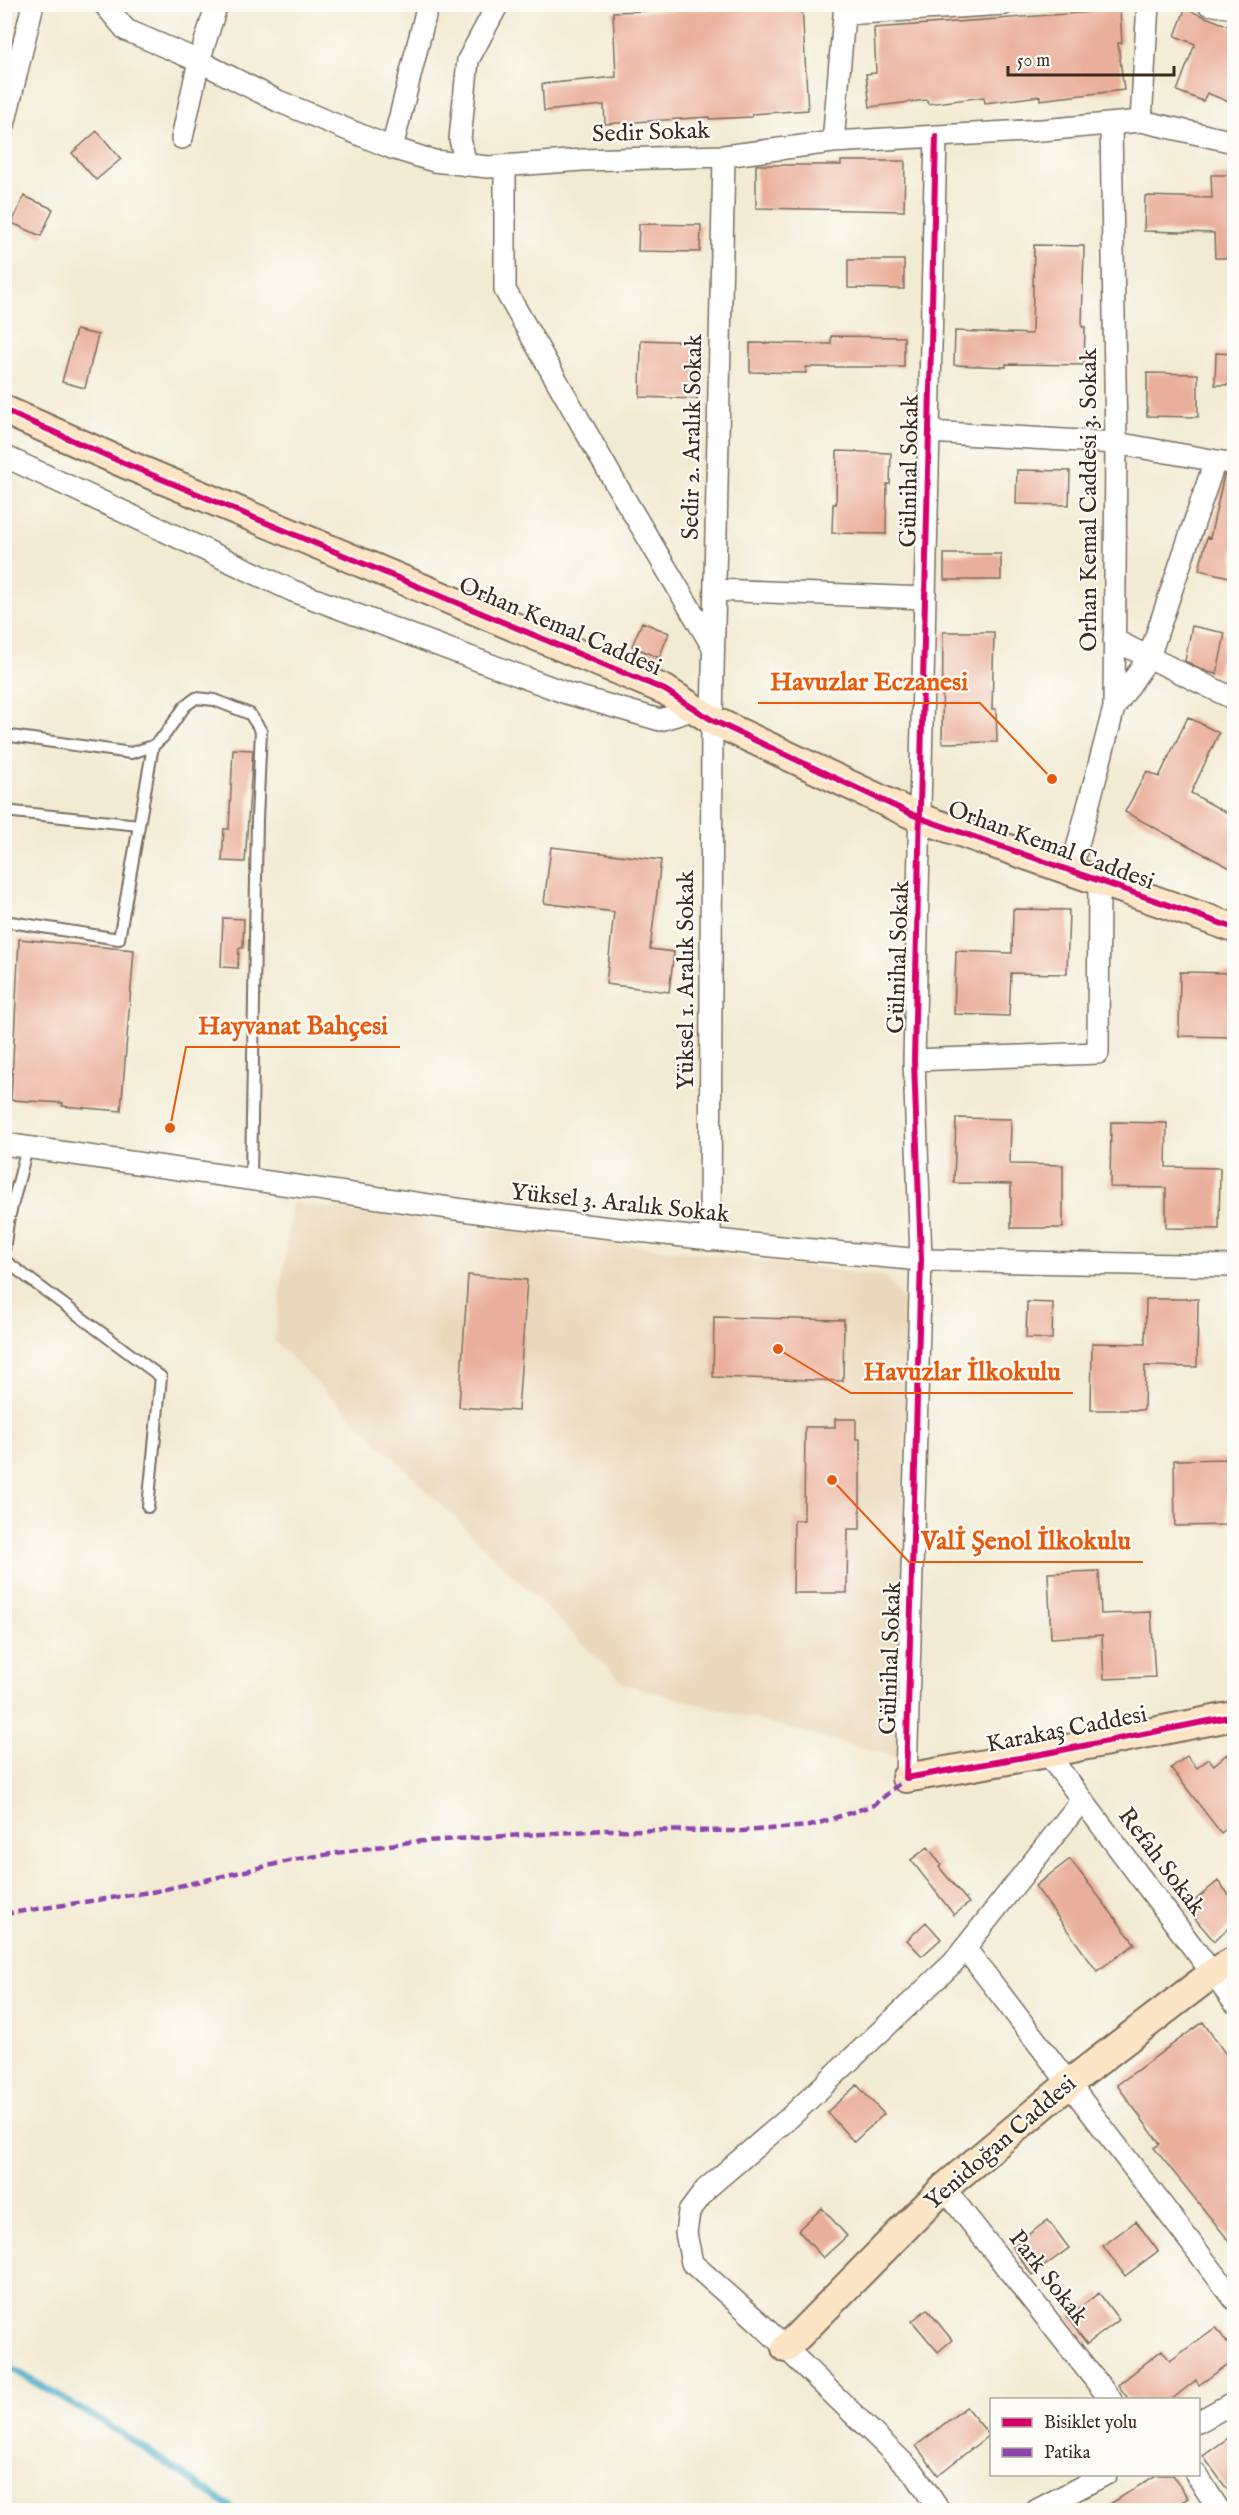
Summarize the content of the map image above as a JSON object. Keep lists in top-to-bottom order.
{
  "streets": {
    "street": [
      "Sedir Sokak",
      "Sedir 2. Aralık Sokak",
      "Gülnihal Sokak",
      "Orhan Kemal Caddesi 3. Sokak",
      "Orhan Kemal Caddesi",
      "Yüksel 1. Aralık Sokak",
      "Yüksel 3. Aralık Sokak",
      "Karakaş Caddesi",
      "Refah Sokak",
      "Yenidoğan Caddesi",
      "Park Sokak"
    ]
  },
  "crossings": [
    ["Sedir Sokak", "Sedir 2. Aralık Sokak"],
    ["Sedir Sokak", "Gülnihal Sokak"],
    ["Sedir Sokak", "Orhan Kemal Caddesi 3. Sokak"],
    ["Sedir 2. Aralık Sokak", "Orhan Kemal Caddesi"],
    ["Sedir 2. Aralık Sokak", "Yüksel 1. Aralık Sokak"],
    ["Gülnihal Sokak", "Orhan Kemal Caddesi"],
    ["Gülnihal Sokak", "Yüksel 3. Aralık Sokak"],
    ["Gülnihal Sokak", "Karakaş Caddesi"],
    ["Orhan Kemal Caddesi 3. Sokak", "Orhan Kemal Caddesi"],
    ["Orhan Kemal Caddesi", "Yüksel 1. Aralık Sokak"],
    ["Yüksel 1. Aralık Sokak", "Yüksel 3. Aralık Sokak"],
    ["Karakaş Caddesi", "Refah Sokak"],
    ["Refah Sokak", "Yenidoğan Caddesi"],
    ["Yenidoğan Caddesi", "Park Sokak"]
  ],
  "places": [
    "Havuzlar Eczanesi",
    "Hayvanat Bahçesi",
    "Havuzlar İlkokulu",
    "Valİ Şenol İlkokulu"
  ],
  "legend": ["Bisiklet yolu", "Patika"],
  "scale_bar": "50 m"
}
